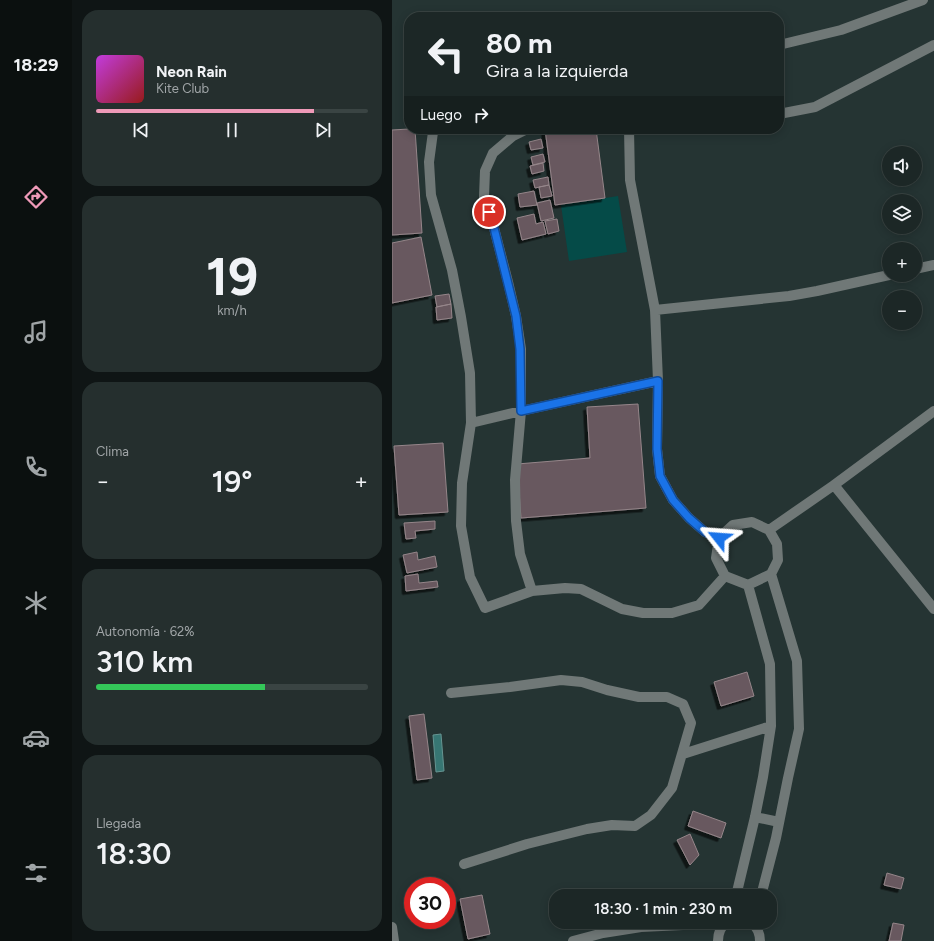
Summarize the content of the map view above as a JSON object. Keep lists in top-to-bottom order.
{
  "page": {
    "tabs": "18:29",
    "turn": ["80 m", "Gira a la izquierda"],
    "song": ["Neon Rain", "Kite Club"],
    "then": "Luego",
    "map_buttons": ["+", "−"],
    "tile": [
      ["19", "km/h"],
      "Clima",
      ["Autonomía · 62%", "310 km"],
      ["Llegada", "18:30"]
    ],
    "heat": ["−", "19°", "+"],
    "limit": "30",
    "trip": "18:30 · 1 min · 230 m"
  }
}
